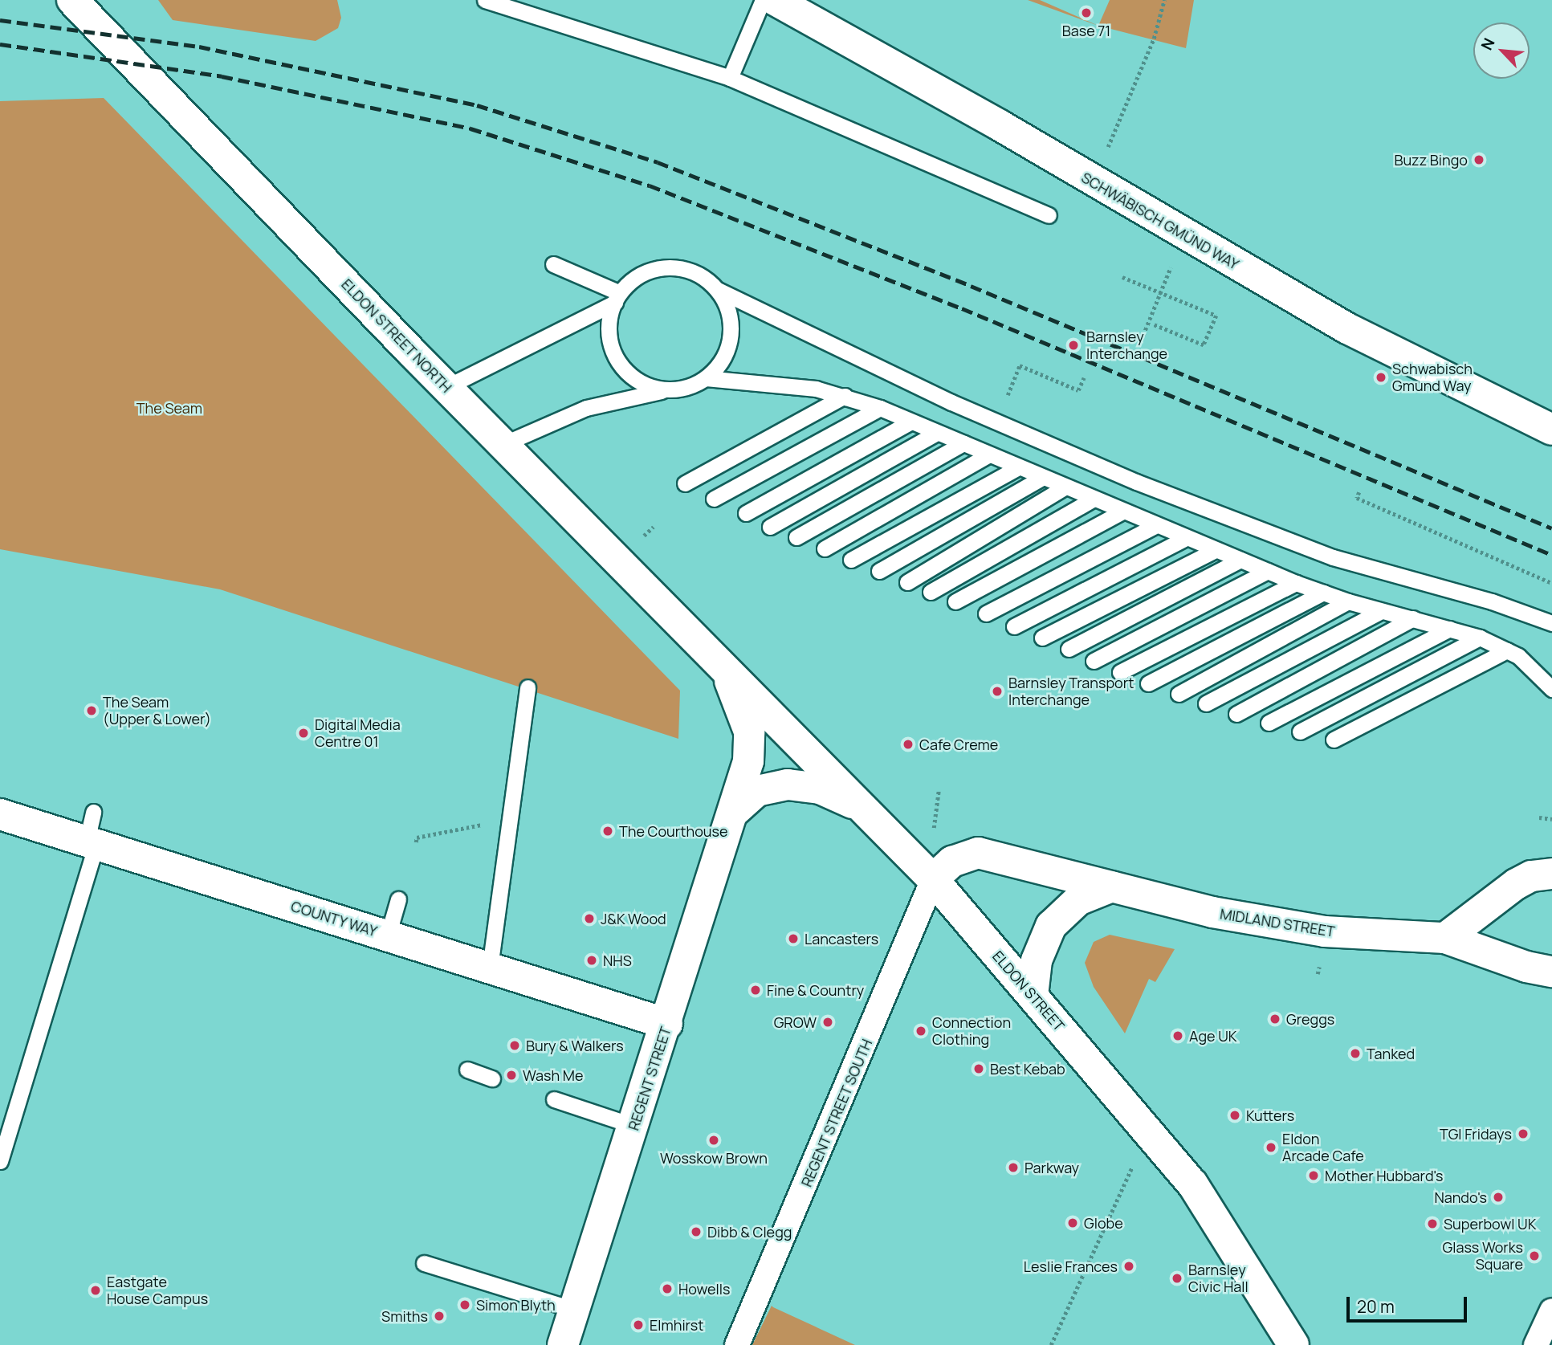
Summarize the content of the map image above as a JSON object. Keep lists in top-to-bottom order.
{
  "streets": {
    "street": [
      "SCHWÄBISCH GMÜND WAY",
      "ELDON STREET NORTH",
      "COUNTY WAY",
      "MIDLAND STREET",
      "ELDON STREET",
      "REGENT STREET",
      "REGENT STREET SOUTH"
    ]
  },
  "crossings": [
    ["ELDON STREET NORTH", "ELDON STREET"],
    ["ELDON STREET NORTH", "REGENT STREET"],
    ["COUNTY WAY", "REGENT STREET"],
    ["MIDLAND STREET", "ELDON STREET"],
    ["MIDLAND STREET", "REGENT STREET SOUTH"],
    ["ELDON STREET", "REGENT STREET"],
    ["ELDON STREET", "REGENT STREET SOUTH"]
  ],
  "parks": ["The Seam"],
  "places": [
    "Base 71",
    "Buzz Bingo",
    "Barnsley Interchange",
    "Schwabisch Gmund Way",
    "Barnsley Transport Interchange",
    "The Seam (Upper & Lower)",
    "Digital Media Centre 01",
    "Cafe Creme",
    "The Courthouse",
    "J&K Wood",
    "Lancasters",
    "NHS",
    "Fine & Country",
    "Greggs",
    "GROW",
    "Connection Clothing",
    "Age UK",
    "Bury & Walkers",
    "Tanked",
    "Best Kebab",
    "Wash Me",
    "Kutters",
    "TGI Fridays",
    "Wosskow Brown",
    "Eldon Arcade Cafe",
    "Parkway",
    "Mother Hubbard's",
    "Nando's",
    "Globe",
    "Superbowl UK",
    "Dibb & Clegg",
    "Glass Works Square",
    "Leslie Frances",
    "Barnsley Civic Hall",
    "Howells",
    "Eastgate House Campus",
    "Simon Blyth",
    "Smiths",
    "Elmhirst"
  ],
  "scale_bar": "20 m",
  "north": "top left"
}
